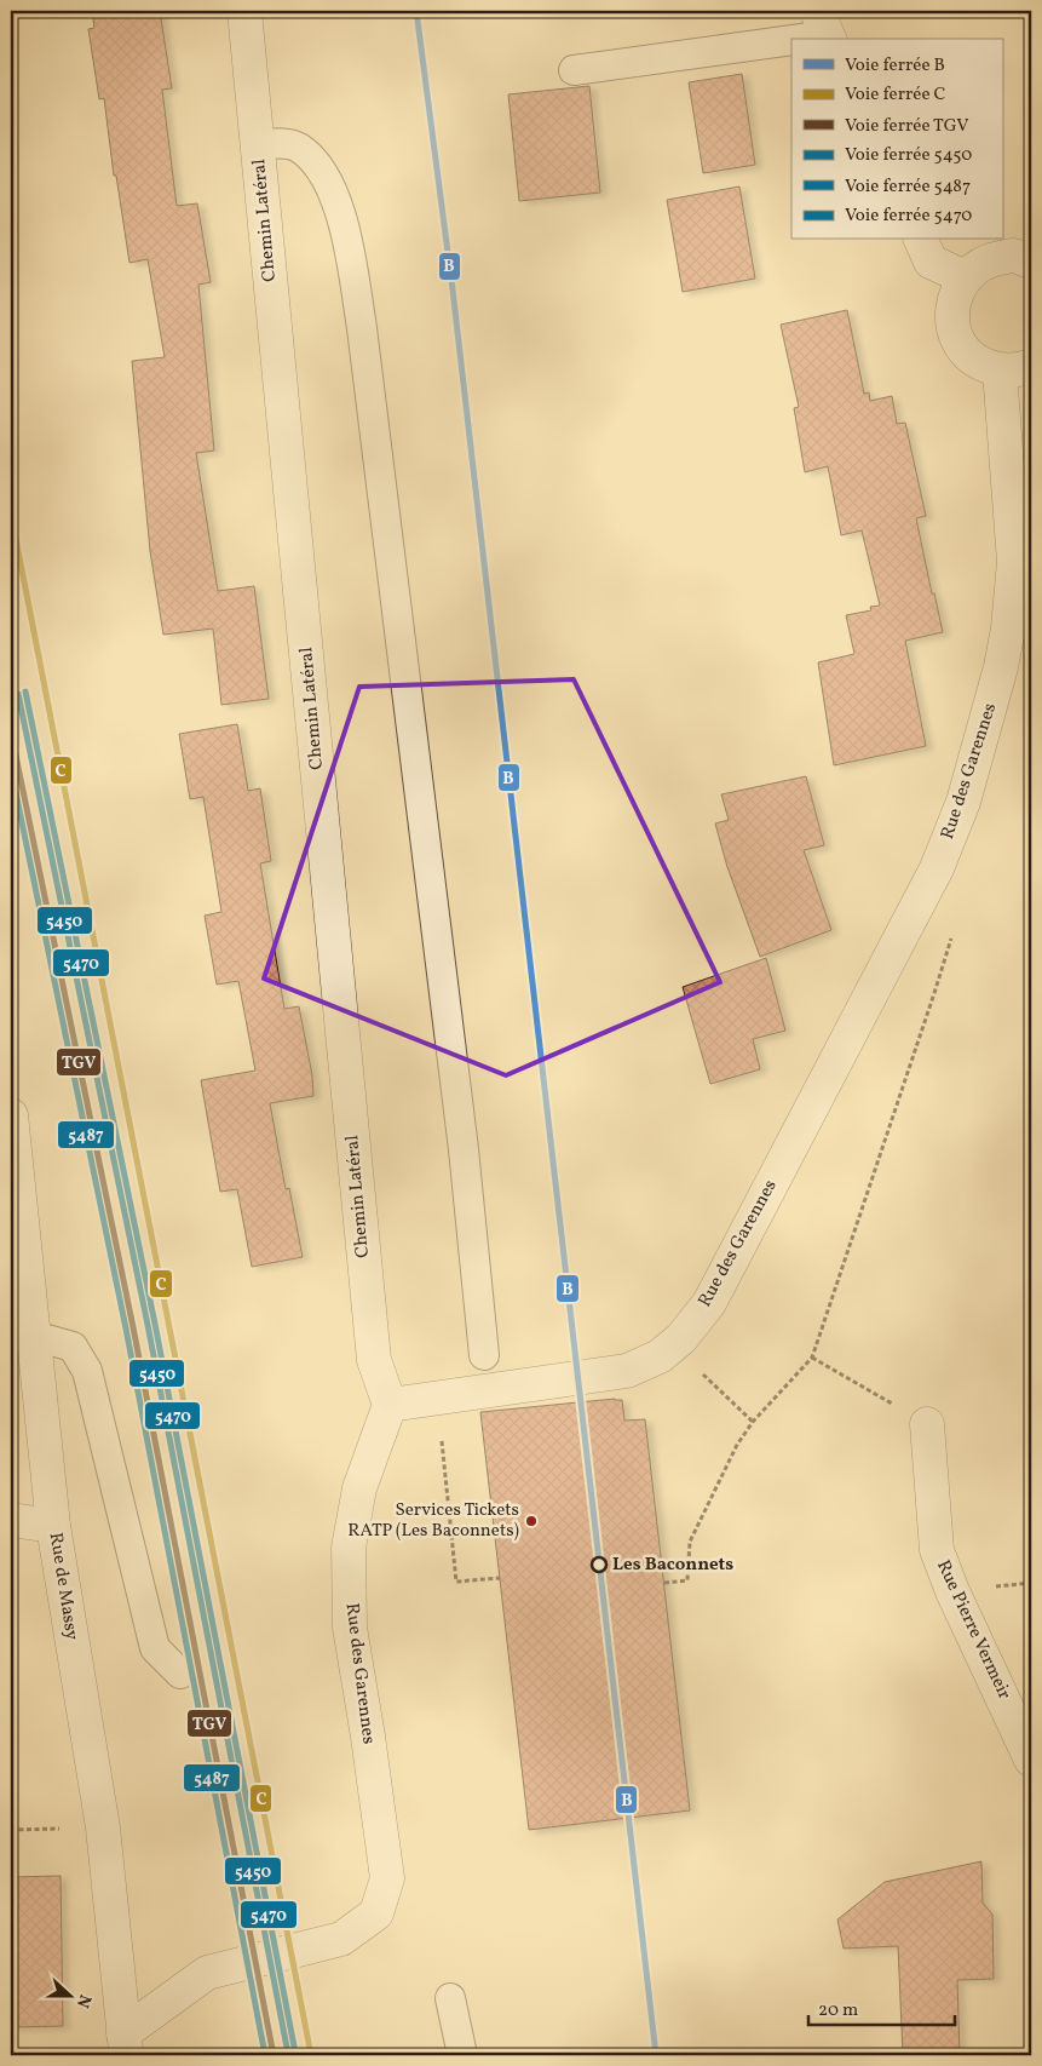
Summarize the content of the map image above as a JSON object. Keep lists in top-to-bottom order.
{
  "streets": {
    "street": [
      "Chemin Latéral",
      "Rue des Garennes",
      "Rue de Massy",
      "Rue Pierre Vermeir"
    ]
  },
  "crossings": [
    ["Chemin Latéral", "Rue des Garennes"],
    ["Rue des Garennes", "Rue de Massy"]
  ],
  "places": ["Services Tickets RATP (Les Baconnets)", "Les Baconnets"],
  "lines": [
    "rail line B",
    "rail line C",
    "rail line 5470",
    "rail line 5450",
    "rail line TGV",
    "rail line 5487"
  ],
  "legend": [
    "Voie ferrée B",
    "Voie ferrée C",
    "Voie ferrée TGV",
    "Voie ferrée 5450",
    "Voie ferrée 5487",
    "Voie ferrée 5470"
  ],
  "scale_bar": "20 m",
  "north": "right"
}
